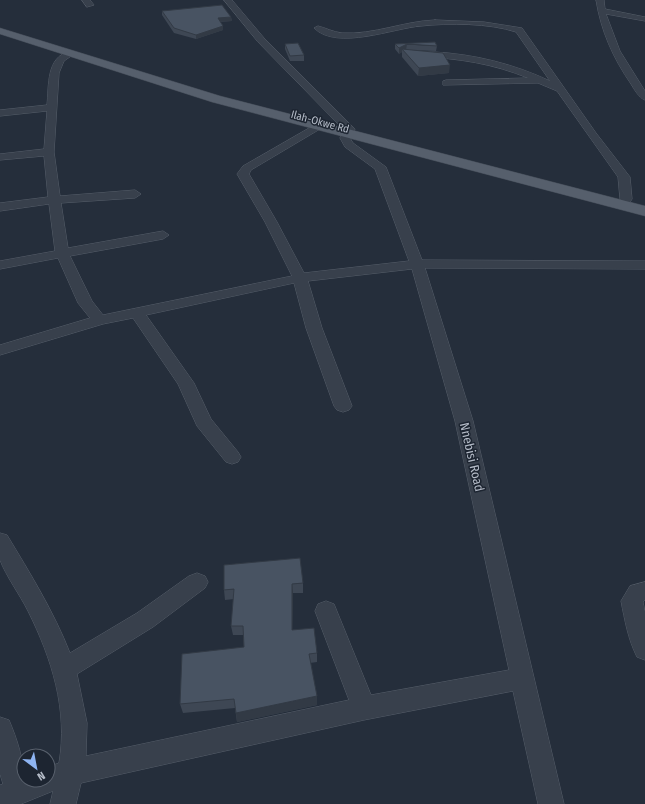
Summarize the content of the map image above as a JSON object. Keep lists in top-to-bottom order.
{
  "streets": {
    "main road": ["Ilah-Okwe Rd"],
    "street": ["Nnebisi Road"]
  },
  "crossings": [
    ["Ilah-Okwe Rd", "Nnebisi Road"]
  ],
  "north": "bottom right"
}
